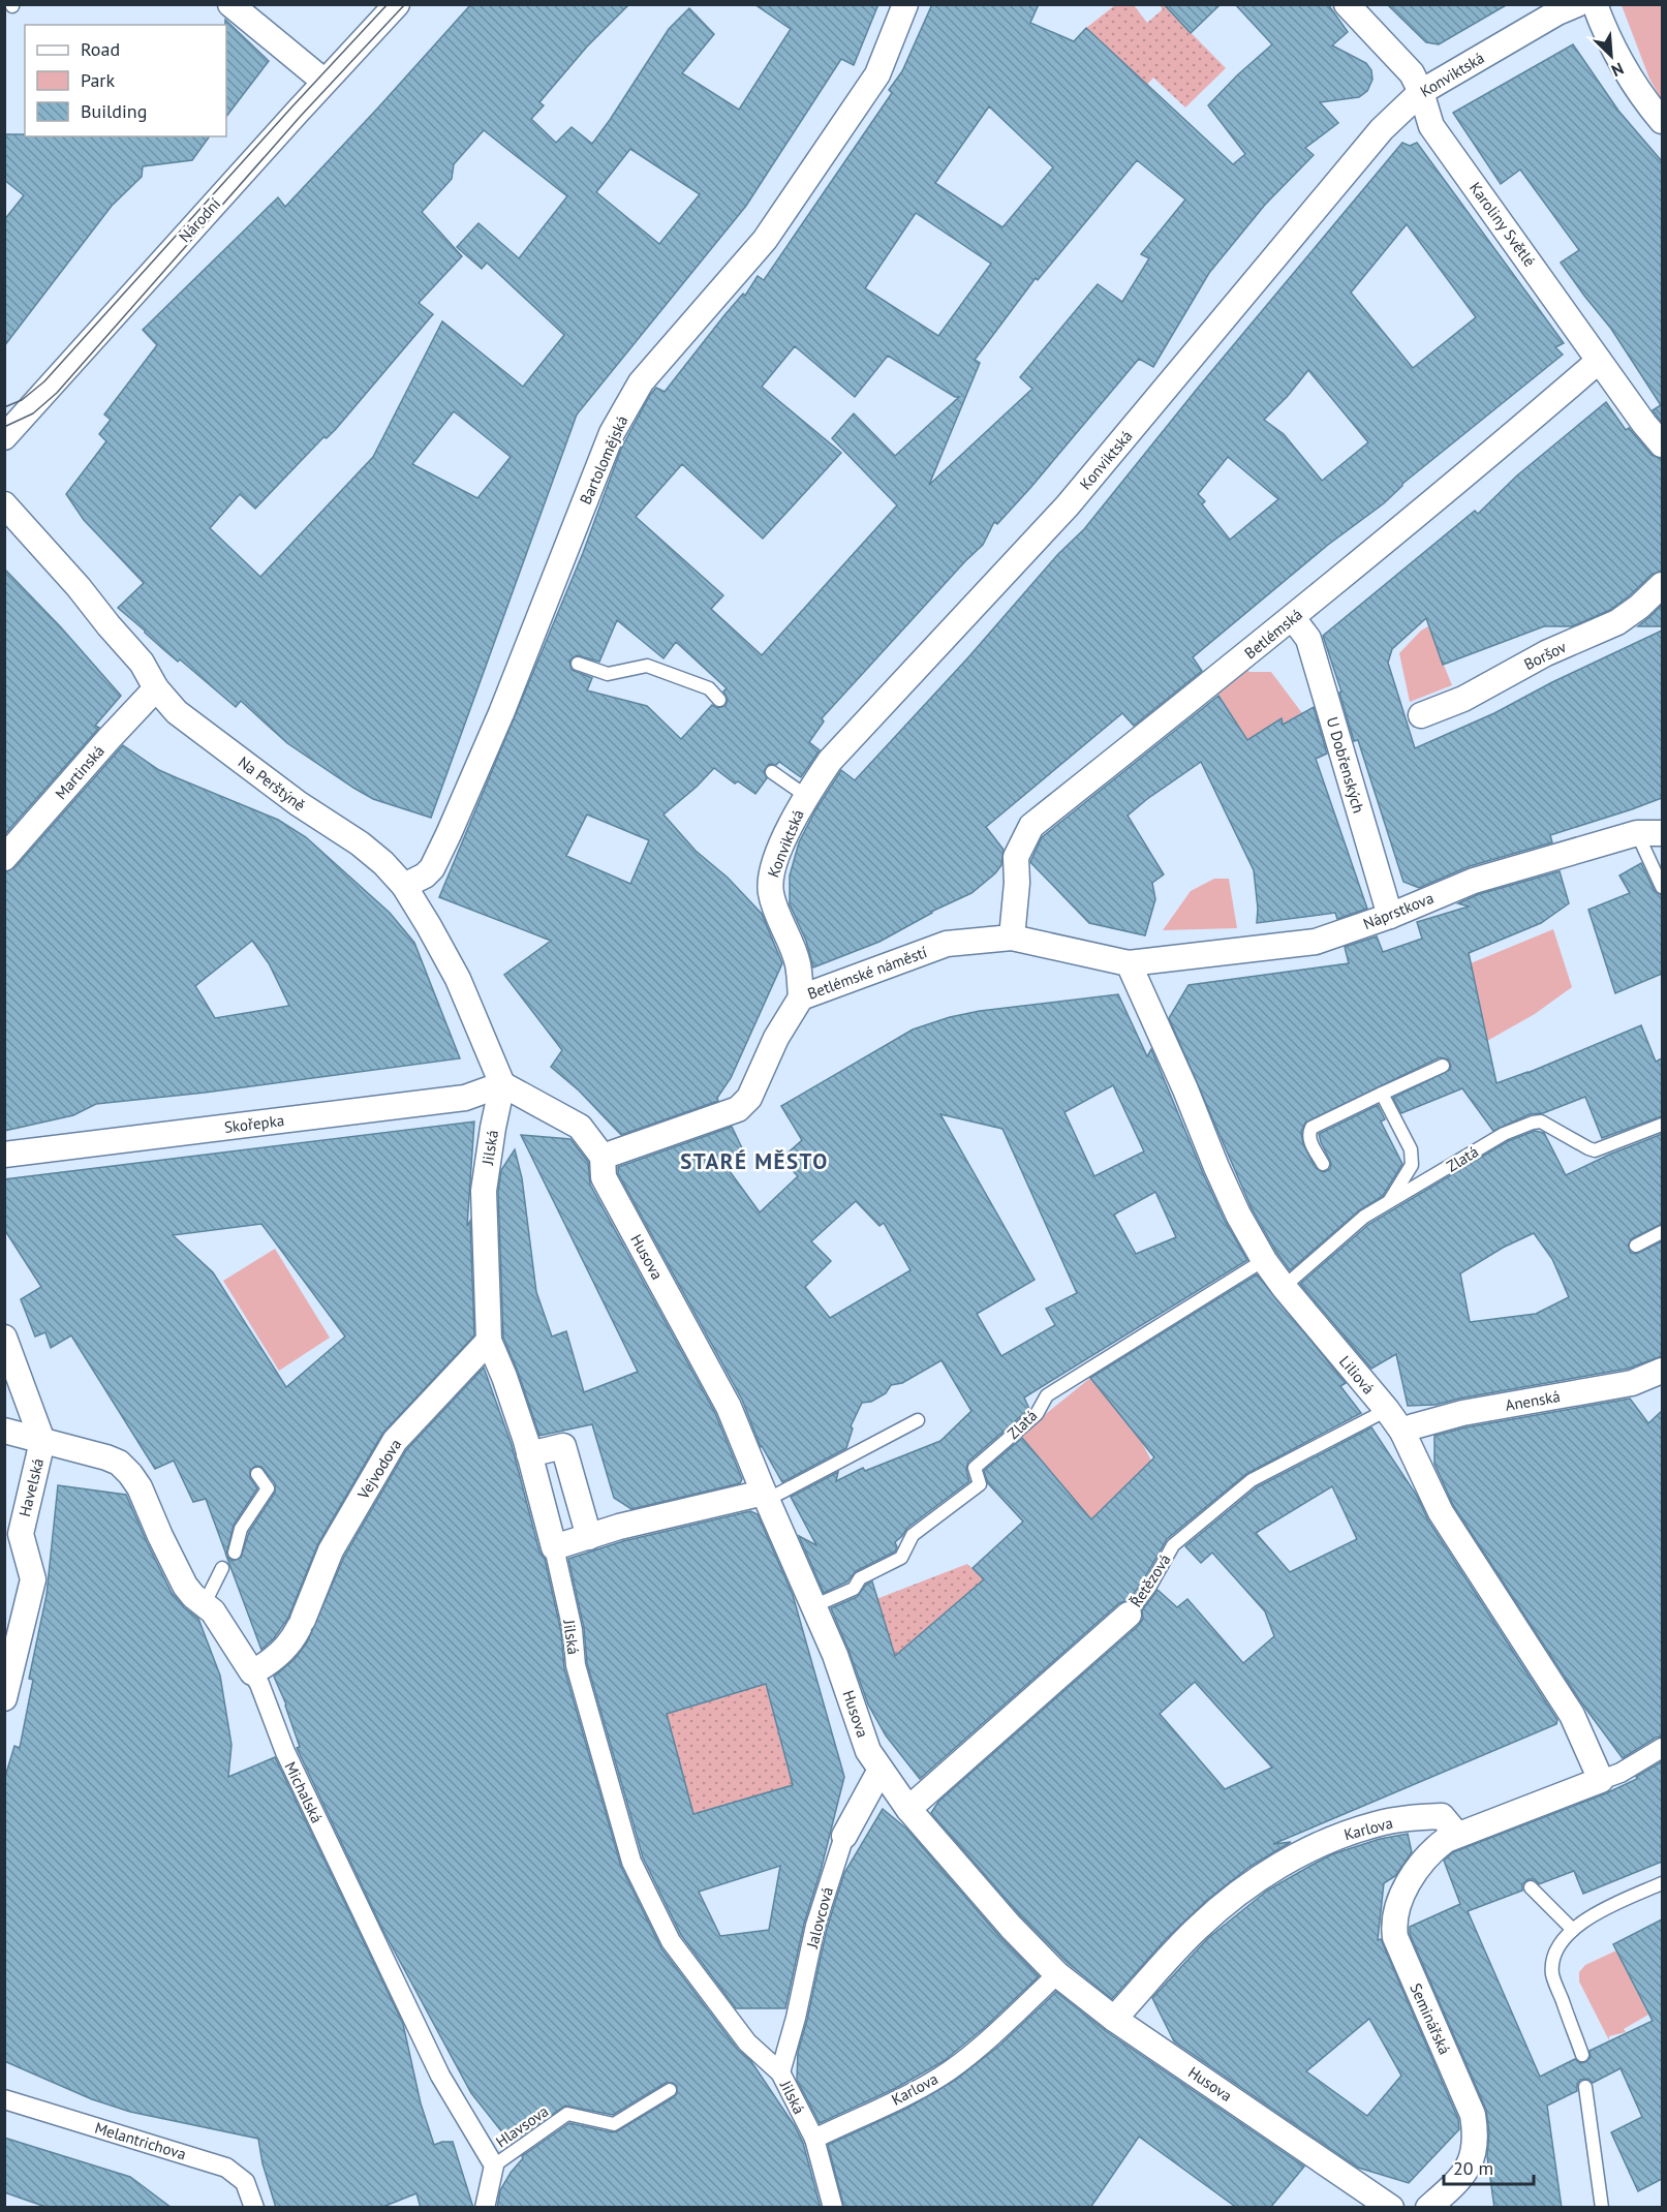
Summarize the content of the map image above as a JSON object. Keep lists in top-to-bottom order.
{
  "streets": {
    "street": [
      "Konviktská",
      "Národní",
      "Karoliny Světlé",
      "Bartolomějská",
      "Betlémská",
      "Boršov",
      "U Dobřenských",
      "Martinská",
      "Na Perštýně",
      "Náprstkova",
      "Betlémské náměstí",
      "Skořepka",
      "Jilská",
      "Husova",
      "Liliová",
      "Anenská",
      "Vejvodova",
      "Havelská",
      "Řetězová",
      "Michalská",
      "Karlova",
      "Jalovcová",
      "Seminářská",
      "Melantrichova"
    ],
    "lane": ["Zlatá", "Hlavsova"]
  },
  "crossings": [
    ["Konviktská", "Karoliny Světlé"],
    ["Konviktská", "Betlémské náměstí"],
    ["Karoliny Světlé", "Betlémská"],
    ["Bartolomějská", "Na Perštýně"],
    ["Betlémská", "U Dobřenských"],
    ["Betlémská", "Betlémské náměstí"],
    ["U Dobřenských", "Náprstkova"],
    ["Martinská", "Na Perštýně"],
    ["Na Perštýně", "Skořepka"],
    ["Na Perštýně", "Jilská"],
    ["Na Perštýně", "Husova"],
    ["Náprstkova", "Betlémské náměstí"],
    ["Náprstkova", "Liliová"],
    ["Betlémské náměstí", "Husova"],
    ["Betlémské náměstí", "Liliová"],
    ["Skořepka", "Jilská"],
    ["Skořepka", "Husova"],
    ["Jilská", "Husova"],
    ["Jilská", "Vejvodova"],
    ["Jilská", "Karlova"],
    ["Jilská", "Jalovcová"],
    ["Zlatá", "Husova"],
    ["Zlatá", "Liliová"],
    ["Husova", "Řetězová"],
    ["Husova", "Karlova"],
    ["Husova", "Jalovcová"],
    ["Liliová", "Anenská"],
    ["Liliová", "Řetězová"],
    ["Vejvodova", "Michalská"],
    ["Havelská", "Michalská"],
    ["Michalská", "Hlavsova"],
    ["Karlova", "Seminářská"]
  ],
  "districts": ["STARÉ MĚSTO"],
  "legend": ["Road", "Park", "Building"],
  "scale_bar": "20 m",
  "north": "bottom right"
}
